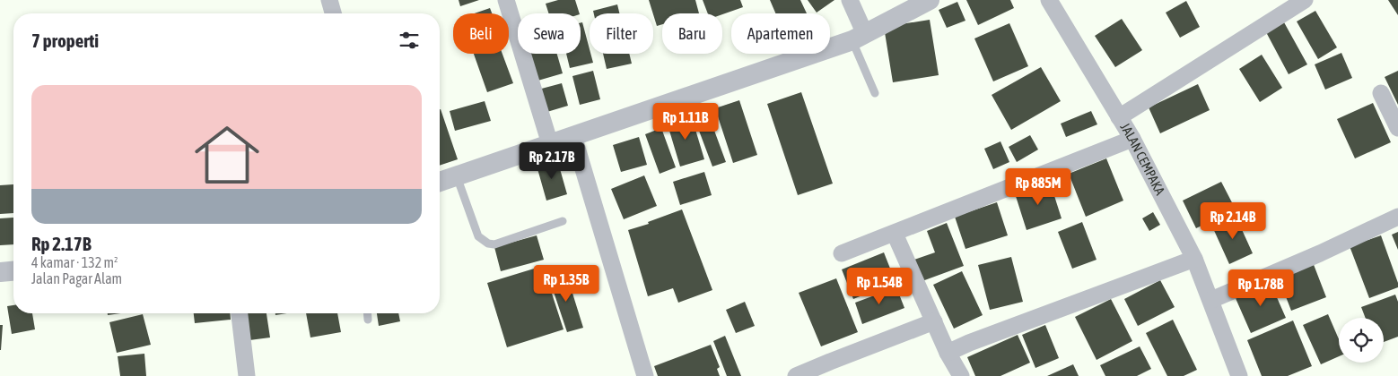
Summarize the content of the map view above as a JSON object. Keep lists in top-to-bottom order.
{
  "streets": {
    "street": ["JALAN CEMPAKA"]
  },
  "page": {
    "chip": [
      "Beli",
      "Sewa",
      "Filter",
      "Baru",
      "Apartemen"
    ],
    "heading": "7 properti",
    "list": [
      {
        "name": "Rp 2.17B",
        "note": "4 kamar · 132 m² · Jalan Pagar Alam"
      }
    ],
    "price": [
      "Rp 1.11B",
      "Rp 2.17B",
      "Rp 885M",
      "Rp 2.14B",
      "Rp 1.35B",
      "Rp 1.54B",
      "Rp 1.78B"
    ]
  }
}
